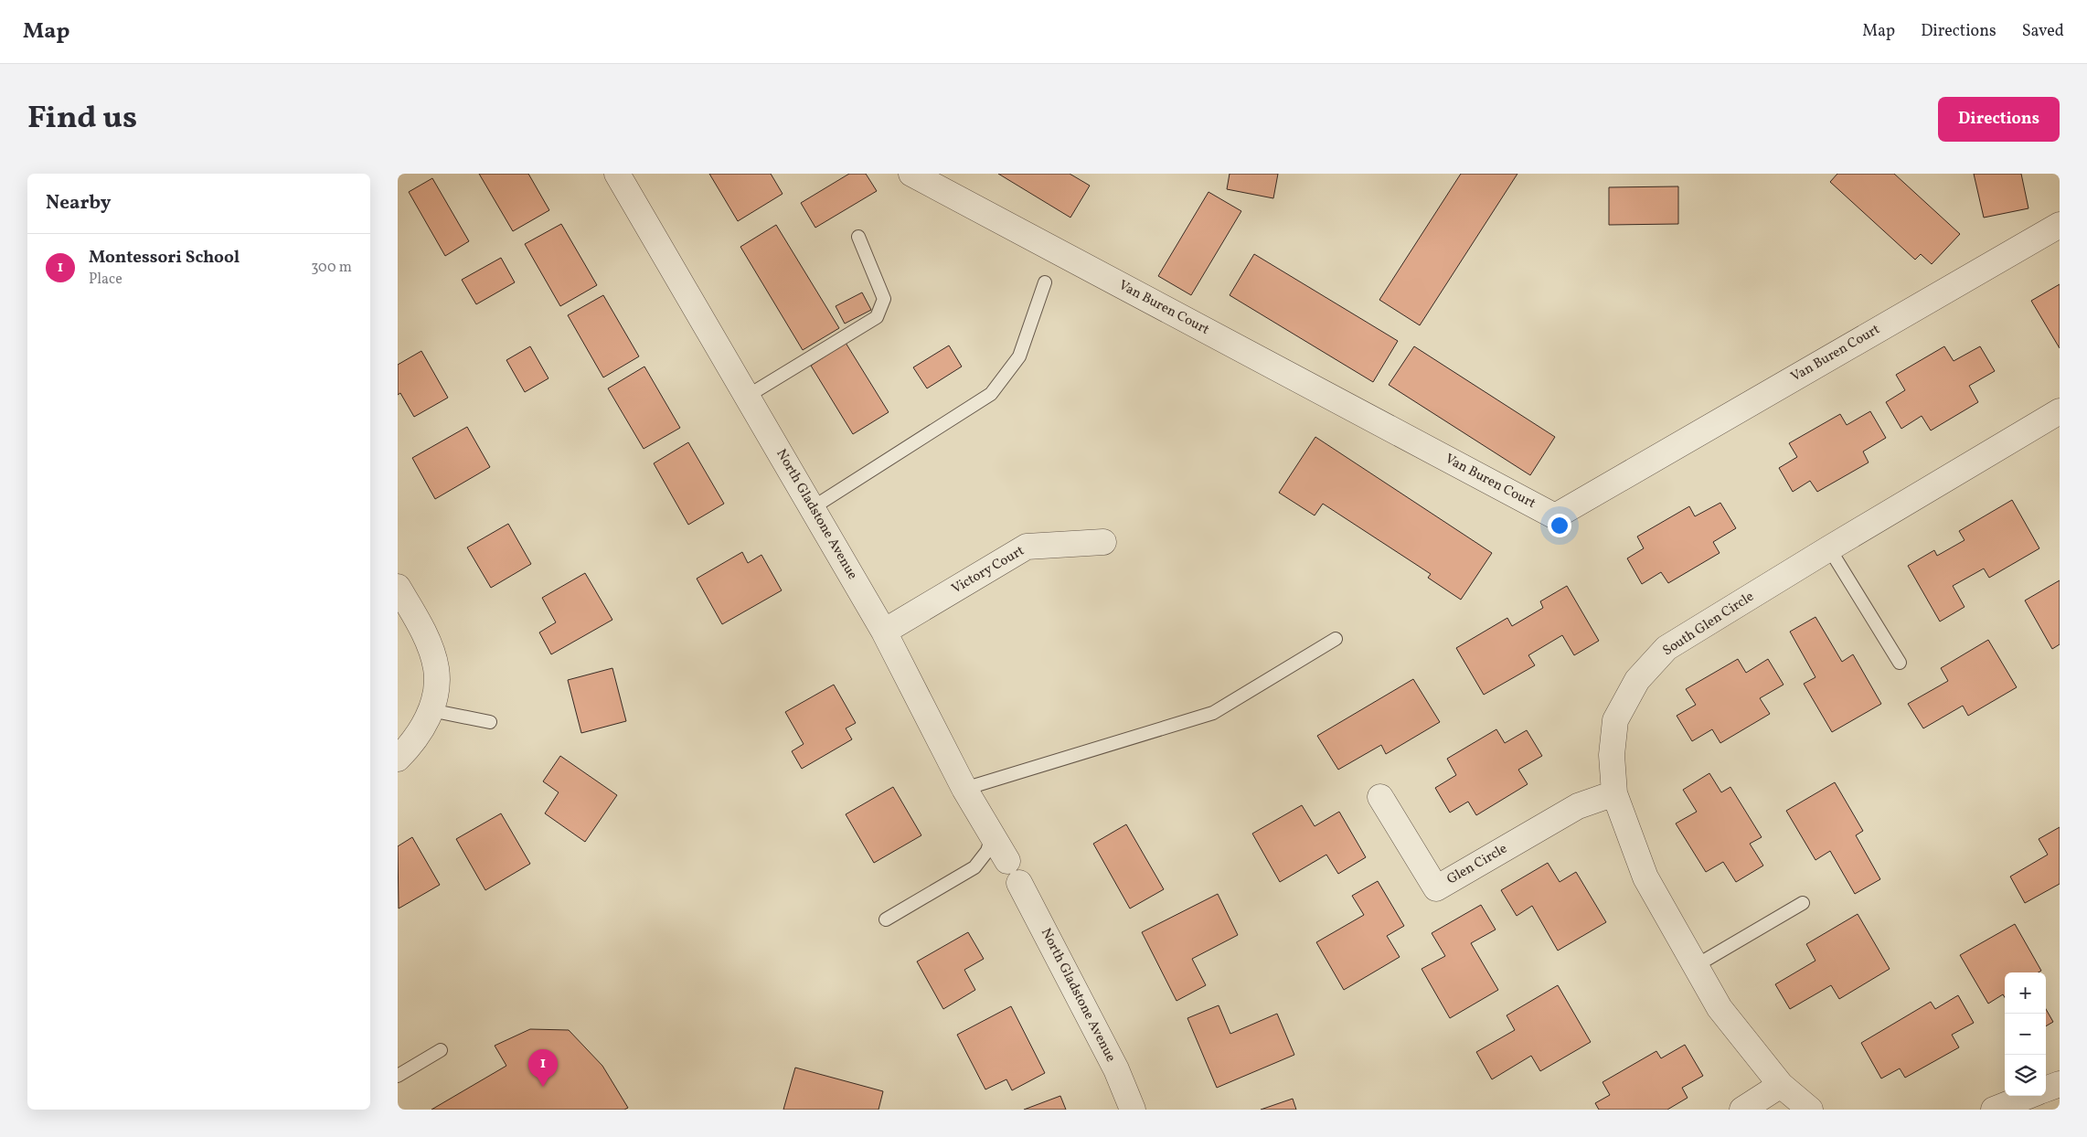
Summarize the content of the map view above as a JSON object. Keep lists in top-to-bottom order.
{
  "streets": {
    "street": [
      "Van Buren Court",
      "North Gladstone Avenue",
      "Victory Court",
      "South Glen Circle",
      "Glen Circle"
    ]
  },
  "crossings": [
    ["North Gladstone Avenue", "Victory Court"],
    ["South Glen Circle", "Glen Circle"]
  ],
  "page": {
    "header": "Map",
    "nav": ["Map", "Directions", "Saved"],
    "title": "Find us",
    "buttons": "Directions",
    "heading": "Nearby",
    "list": [
      {
        "mark": "1",
        "name": "Montessori School",
        "note": "Place",
        "value": "300 m"
      }
    ],
    "map_buttons": ["+", "−"],
    "pins": "1"
  }
}
